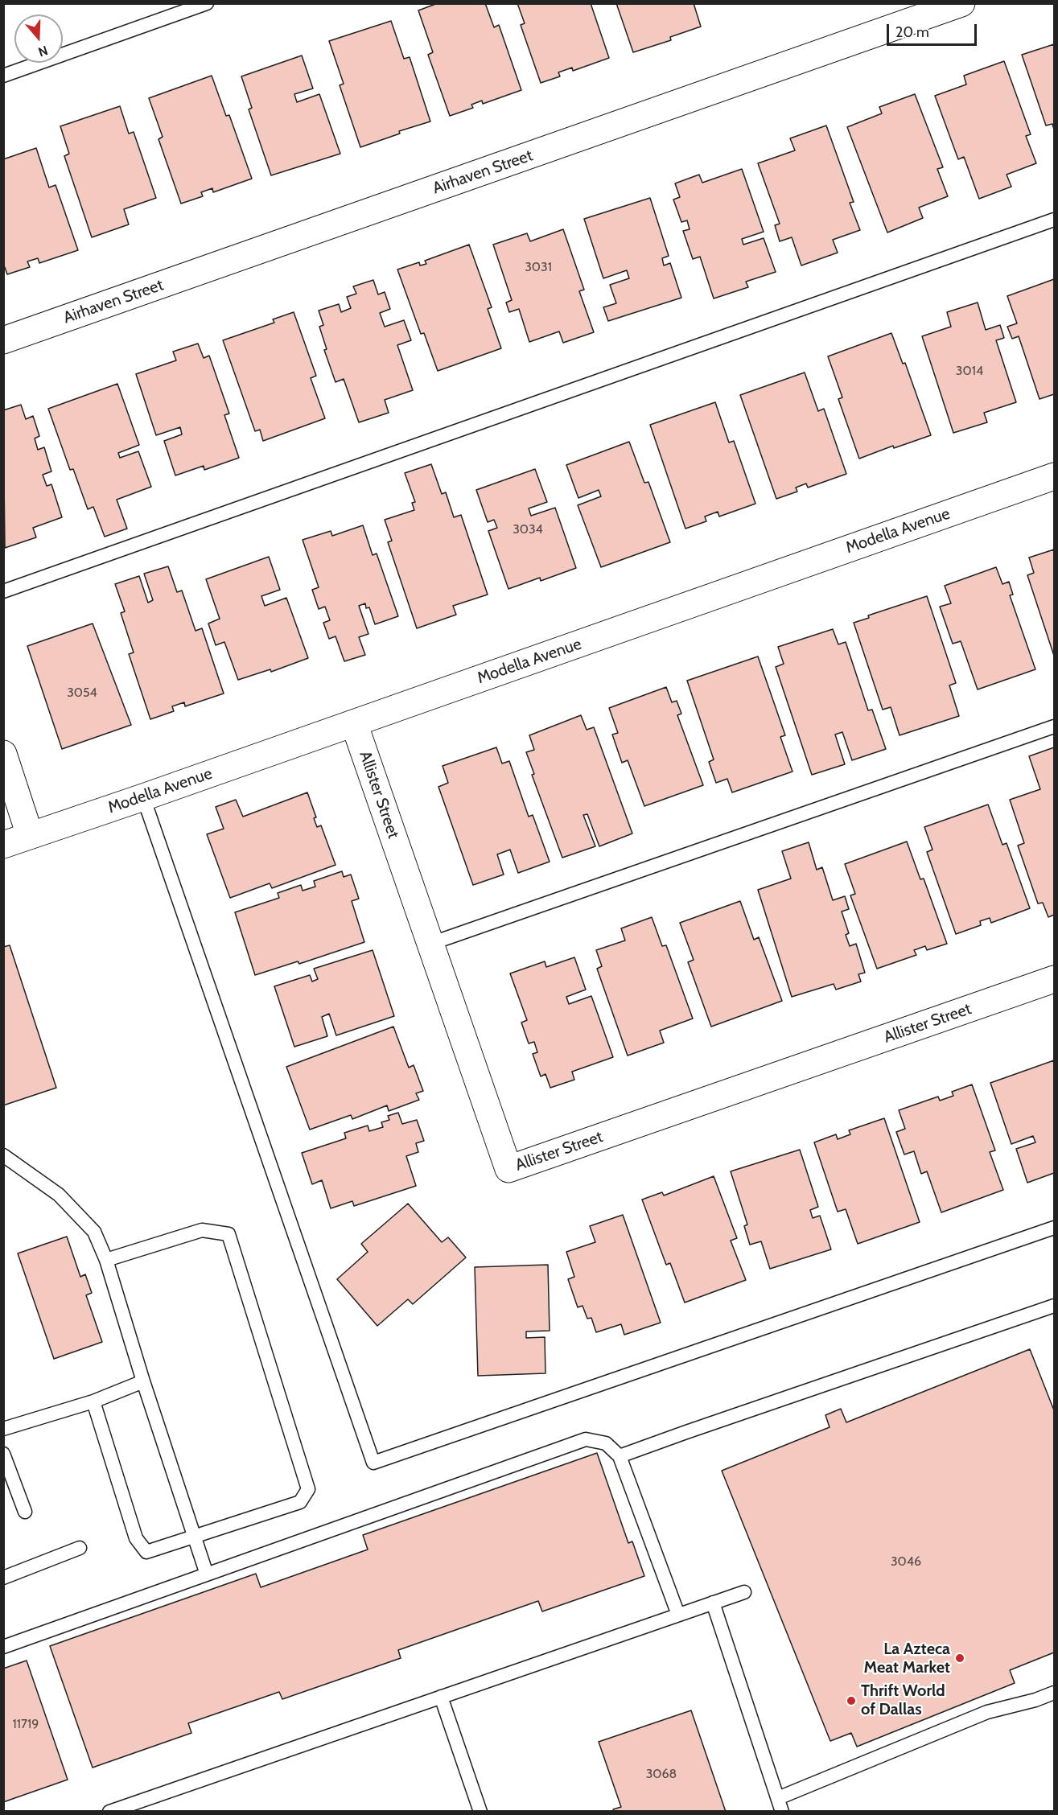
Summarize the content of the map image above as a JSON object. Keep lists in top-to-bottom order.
{
  "streets": {
    "street": ["Airhaven Street", "Modella Avenue", "Allister Street"]
  },
  "crossings": [
    ["Modella Avenue", "Allister Street"]
  ],
  "places": ["La Azteca Meat Market", "Thrift World of Dallas"],
  "house_numbers": [
    "3031",
    "3014",
    "3034",
    "3054",
    "3046",
    "11719",
    "3068"
  ],
  "scale_bar": "20 m",
  "north": "bottom"
}
